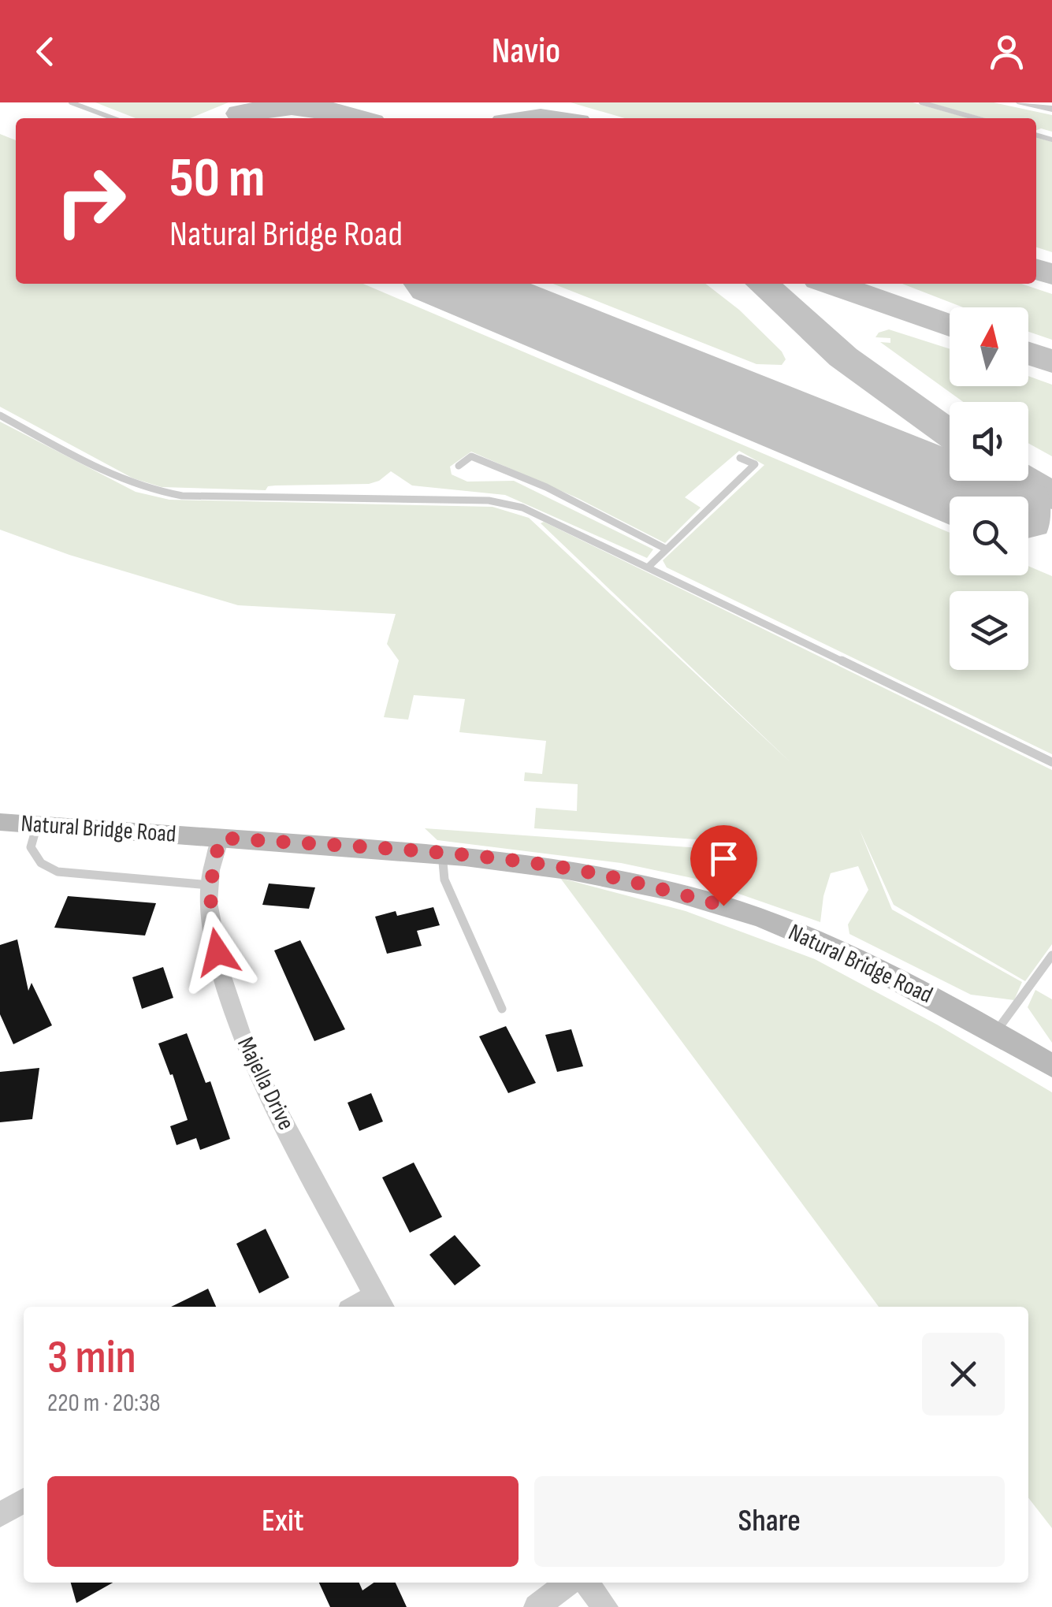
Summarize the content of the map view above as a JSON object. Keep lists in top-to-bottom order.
{
  "streets": {
    "main road": ["Natural Bridge Road"],
    "street": ["Majella Drive"]
  },
  "crossings": [
    ["Natural Bridge Road", "Majella Drive"]
  ],
  "north": "top",
  "page": {
    "header": "Navio",
    "turn": ["50 m", "Natural Bridge Road"],
    "heading": ["3 min", "220 m · 20:38"],
    "buttons": ["Exit", "Share"]
  }
}
